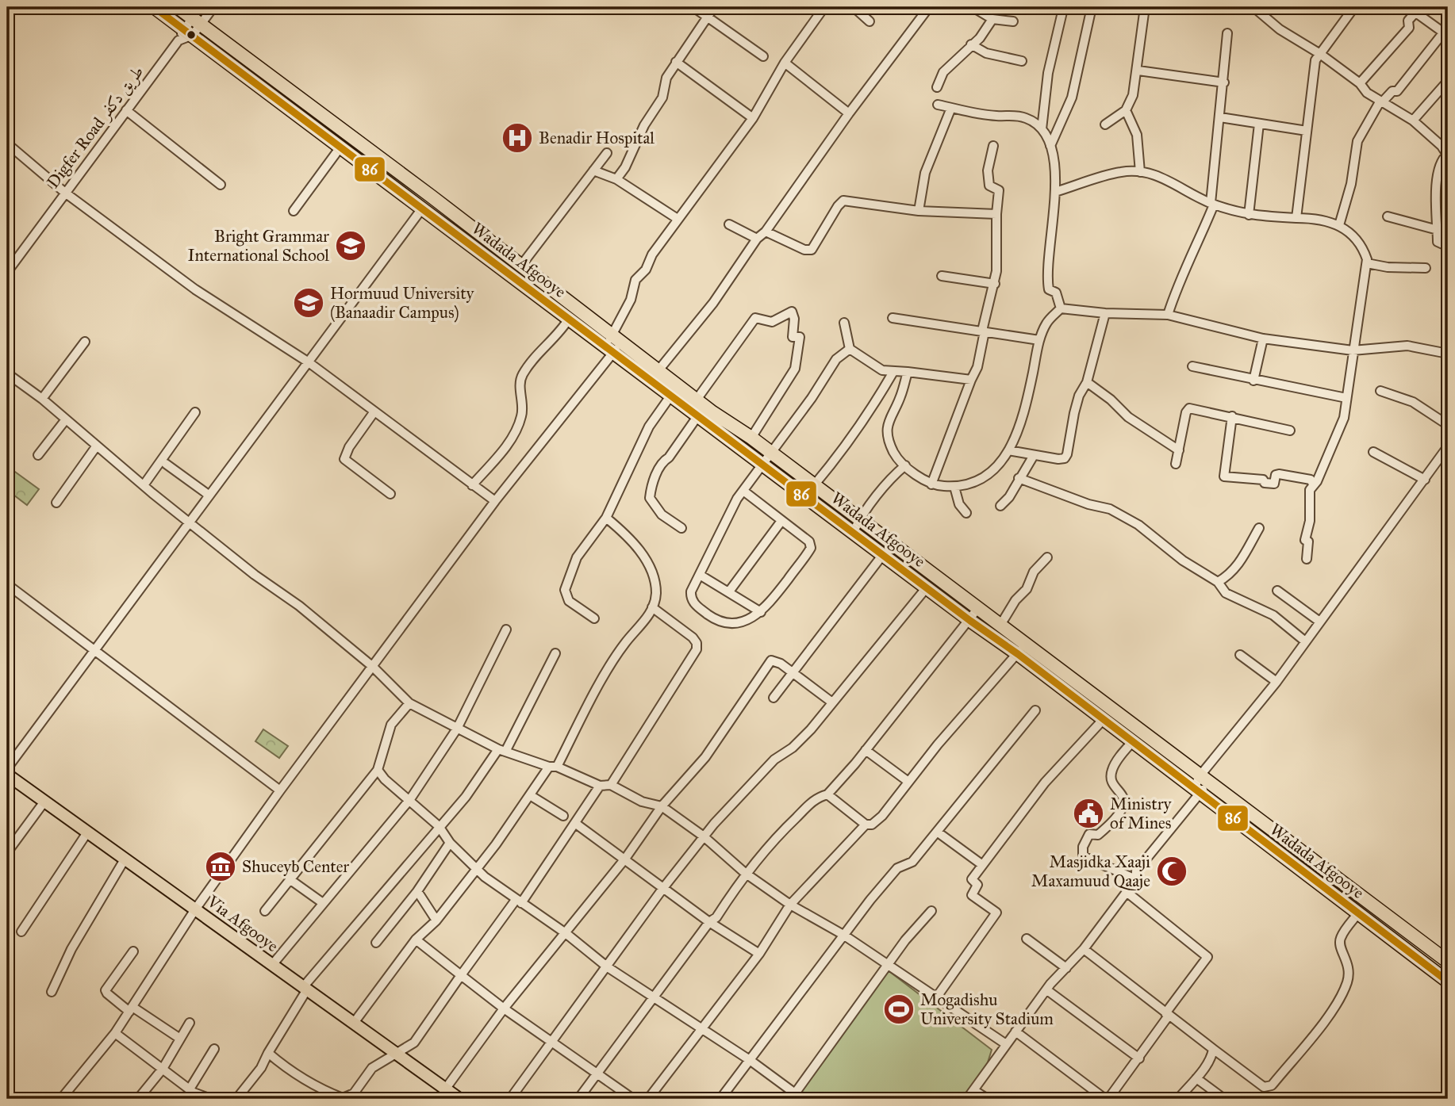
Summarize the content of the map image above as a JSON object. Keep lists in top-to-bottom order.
{
  "streets": {
    "highway": ["Wadada Afgooye"],
    "main road": ["Via Afgooye"],
    "street": ["Digfer Road طريق دكفر"]
  },
  "crossings": [
    ["Digfer Road طريق دكفر", "Wadada Afgooye"]
  ],
  "places": {
    "hospital": ["Benadir Hospital"],
    "school or university": ["Bright Grammar International School", "Hormuud University (Banaadir Campus)"],
    "public building": ["Ministry of Mines"],
    "museum": ["Shuceyb Center"],
    "mosque": ["Masjidka Xaaji Maxamuud Qaaje"],
    "sports": ["Mogadishu University Stadium"]
  },
  "lines": ["transit line 86"]
}
